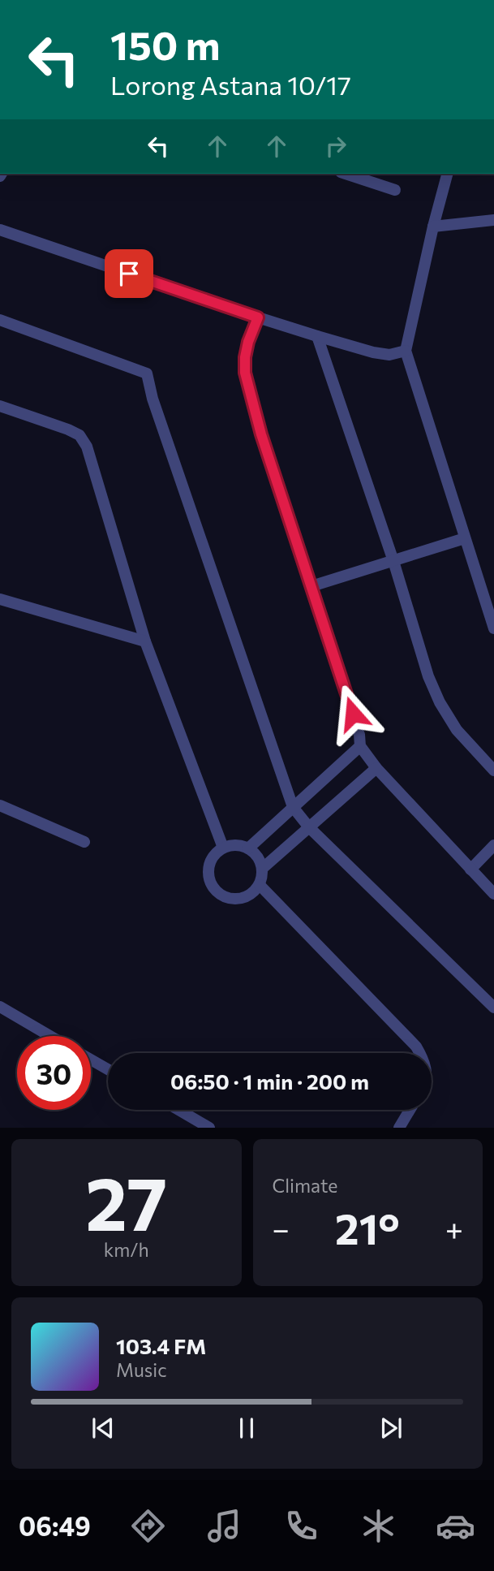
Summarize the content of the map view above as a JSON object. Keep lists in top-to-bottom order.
{
  "page": {
    "turn": ["150 m", "Lorong Astana 10/17"],
    "limit": "30",
    "trip": "06:50 · 1 min · 200 m",
    "tile": [
      ["27", "km/h"],
      "Climate"
    ],
    "heat": ["−", "21°", "+"],
    "song": ["103.4 FM", "Music"],
    "tabs": "06:49"
  }
}
